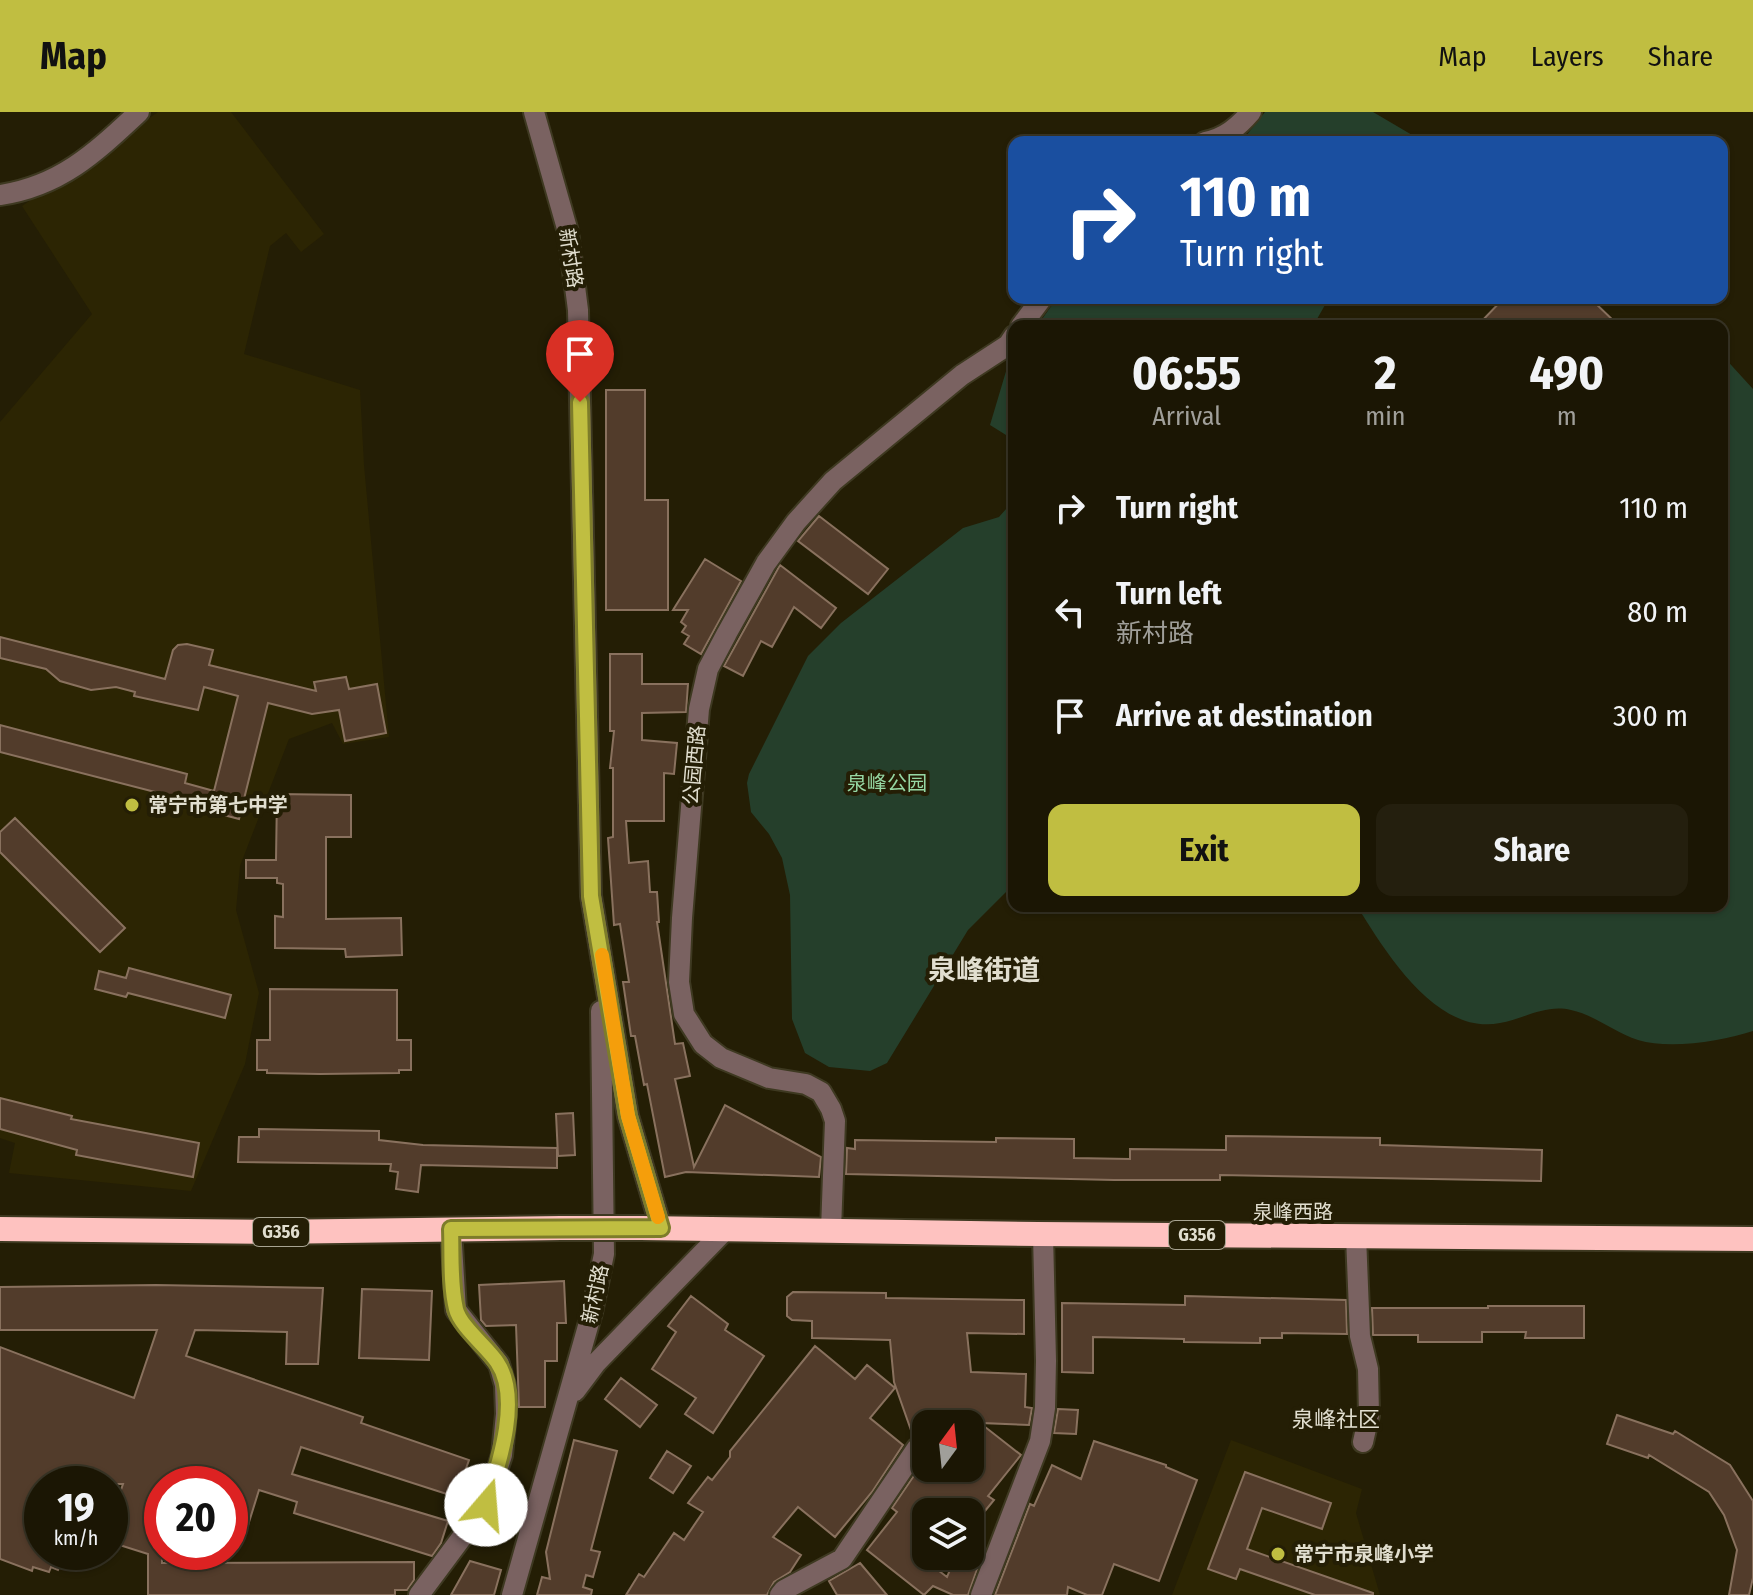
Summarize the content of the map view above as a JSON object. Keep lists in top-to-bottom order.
{
  "streets": {
    "highway": ["泉峰西路", "G356"],
    "street": ["新村路", "公园西路"]
  },
  "crossings": [
    ["新村路", "泉峰西路"],
    ["新村路", "G356"],
    ["公园西路", "泉峰西路"],
    ["泉峰西路", "G356"]
  ],
  "districts": ["泉峰街道", "泉峰社区"],
  "parks": ["泉峰公园"],
  "places": ["常宁市第七中学", "常宁市泉峰小学"],
  "north": "top",
  "page": {
    "header": "Map",
    "nav": ["Map", "Layers", "Share"],
    "turn": ["110 m", "Turn right"],
    "eta": [
      "06:55",
      "Arrival",
      "2",
      "min",
      "490",
      "m"
    ],
    "list": [
      {
        "name": "Turn right",
        "value": "110 m"
      },
      {
        "name": "Turn left",
        "note": "新村路",
        "value": "80 m"
      },
      {
        "name": "Arrive at destination",
        "value": "300 m"
      }
    ],
    "buttons": ["Exit", "Share"],
    "speed": "19 km/h",
    "limit": "20"
  }
}
